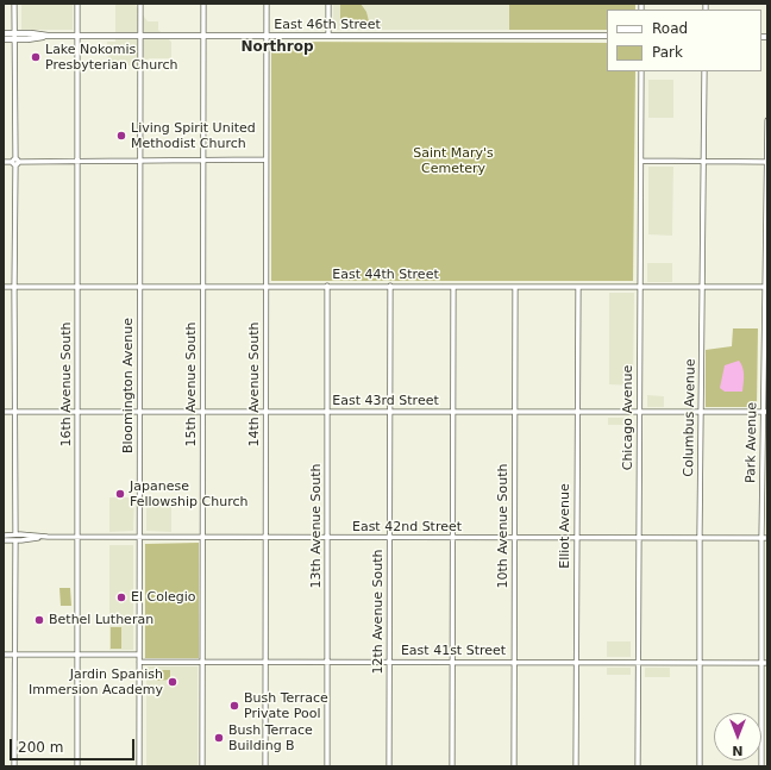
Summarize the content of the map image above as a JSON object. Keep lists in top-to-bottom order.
{
  "streets": {
    "main road": ["East 46th Street"],
    "street": [
      "East 44th Street",
      "16th Avenue South",
      "15th Avenue South",
      "14th Avenue South",
      "Bloomington Avenue",
      "East 43rd Street",
      "Chicago Avenue",
      "Columbus Avenue",
      "Park Avenue",
      "13th Avenue South",
      "10th Avenue South",
      "Elliot Avenue",
      "East 42nd Street",
      "12th Avenue South",
      "East 41st Street"
    ]
  },
  "crossings": [
    ["East 46th Street", "16th Avenue South"],
    ["East 46th Street", "15th Avenue South"],
    ["East 46th Street", "14th Avenue South"],
    ["East 46th Street", "Bloomington Avenue"],
    ["East 44th Street", "16th Avenue South"],
    ["East 44th Street", "15th Avenue South"],
    ["East 44th Street", "14th Avenue South"],
    ["East 44th Street", "Bloomington Avenue"],
    ["East 44th Street", "Chicago Avenue"],
    ["East 44th Street", "Columbus Avenue"],
    ["East 44th Street", "Park Avenue"],
    ["East 44th Street", "13th Avenue South"],
    ["East 44th Street", "10th Avenue South"],
    ["East 44th Street", "Elliot Avenue"],
    ["East 44th Street", "12th Avenue South"],
    ["16th Avenue South", "East 43rd Street"],
    ["16th Avenue South", "East 42nd Street"],
    ["15th Avenue South", "East 43rd Street"],
    ["15th Avenue South", "East 42nd Street"],
    ["15th Avenue South", "East 41st Street"],
    ["14th Avenue South", "East 43rd Street"],
    ["14th Avenue South", "East 42nd Street"],
    ["14th Avenue South", "East 41st Street"],
    ["Bloomington Avenue", "East 43rd Street"],
    ["Bloomington Avenue", "East 42nd Street"],
    ["Bloomington Avenue", "East 41st Street"],
    ["East 43rd Street", "Chicago Avenue"],
    ["East 43rd Street", "Columbus Avenue"],
    ["East 43rd Street", "Park Avenue"],
    ["East 43rd Street", "13th Avenue South"],
    ["East 43rd Street", "10th Avenue South"],
    ["East 43rd Street", "Elliot Avenue"],
    ["East 43rd Street", "12th Avenue South"],
    ["Chicago Avenue", "East 42nd Street"],
    ["Chicago Avenue", "East 41st Street"],
    ["Columbus Avenue", "East 42nd Street"],
    ["Columbus Avenue", "East 41st Street"],
    ["Park Avenue", "East 42nd Street"],
    ["Park Avenue", "East 41st Street"],
    ["13th Avenue South", "East 42nd Street"],
    ["13th Avenue South", "East 41st Street"],
    ["10th Avenue South", "East 42nd Street"],
    ["10th Avenue South", "East 41st Street"],
    ["Elliot Avenue", "East 42nd Street"],
    ["Elliot Avenue", "East 41st Street"],
    ["East 42nd Street", "12th Avenue South"],
    ["12th Avenue South", "East 41st Street"]
  ],
  "districts": ["Northrop"],
  "parks": ["Saint Mary's Cemetery"],
  "places": [
    "Lake Nokomis Presbyterian Church",
    "Living Spirit United Methodist Church",
    "Japanese Fellowship Church",
    "El Colegio",
    "Bethel Lutheran",
    "Jardin Spanish Immersion Academy",
    "Bush Terrace Private Pool",
    "Bush Terrace Building B"
  ],
  "legend": ["Road", "Park"],
  "scale_bar": "200 m",
  "north": "bottom"
}
